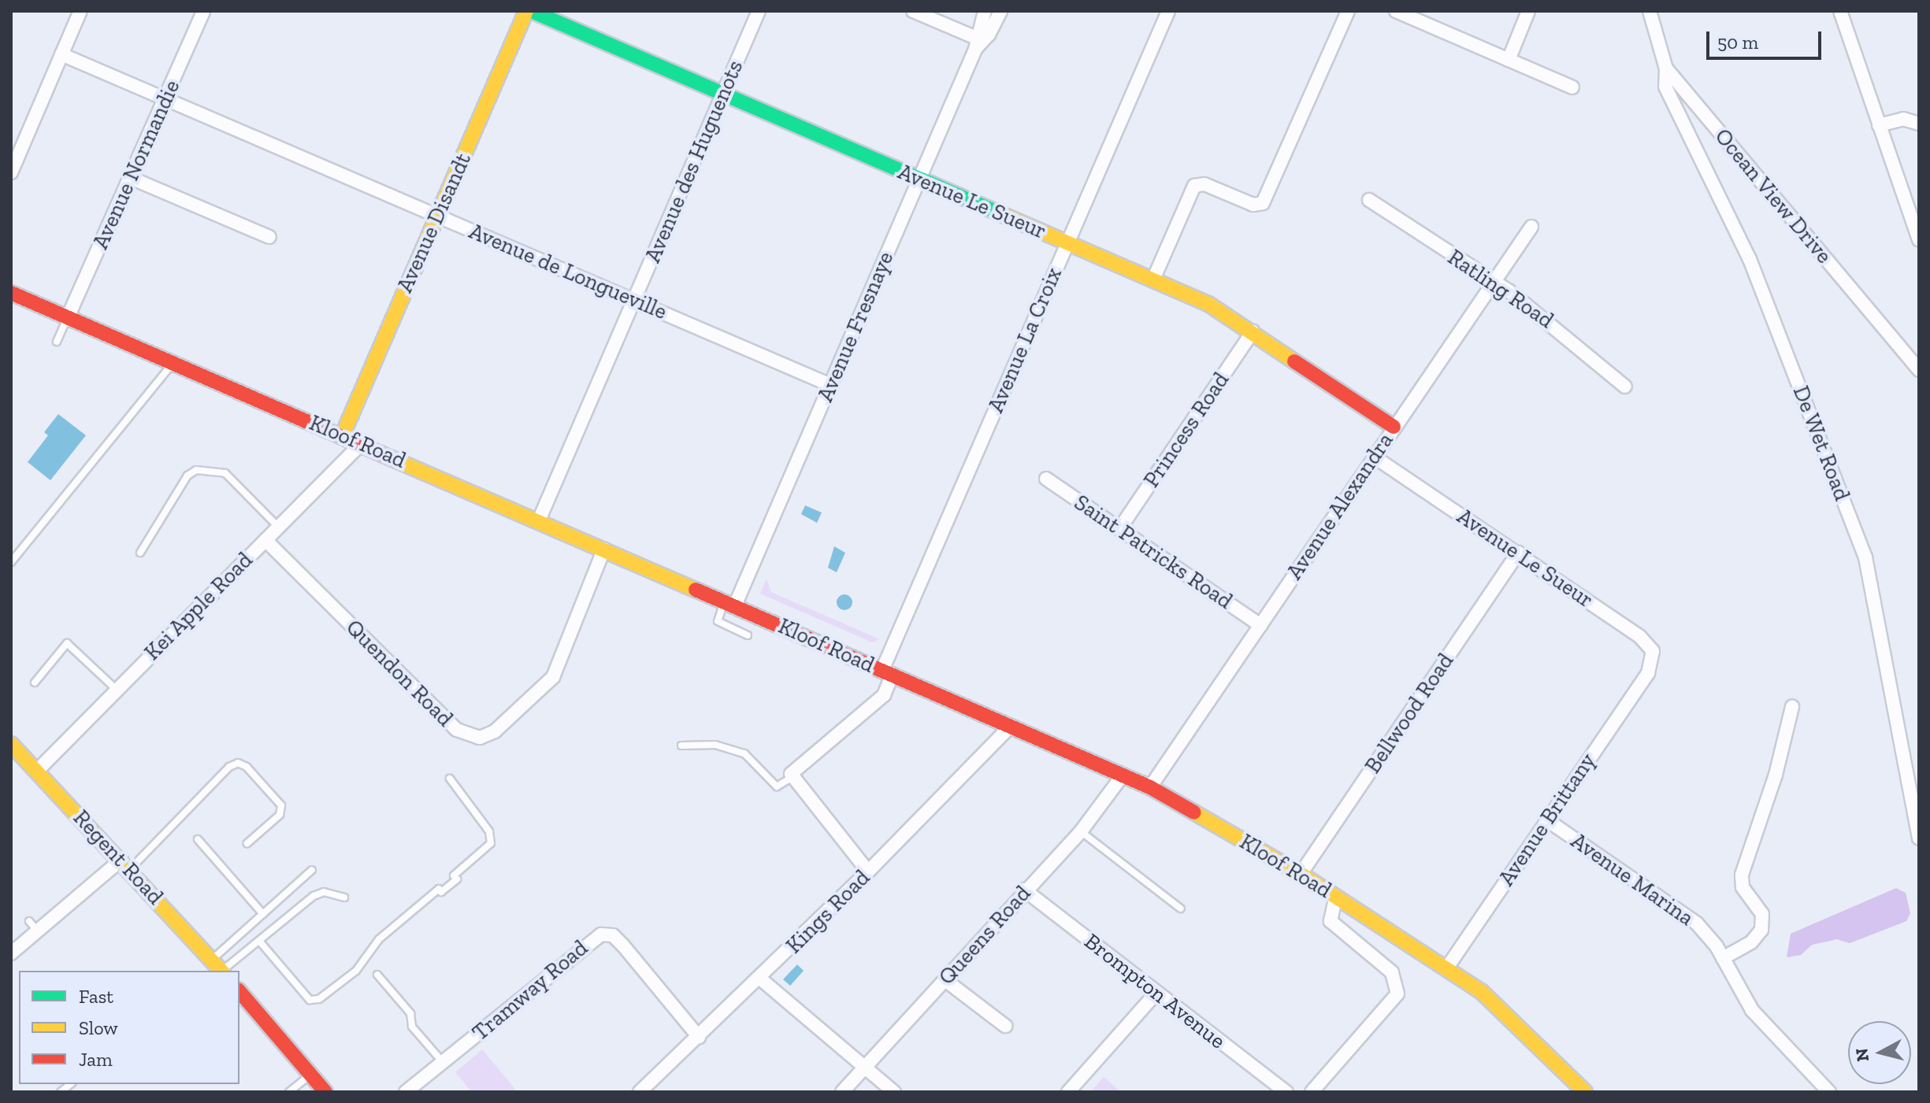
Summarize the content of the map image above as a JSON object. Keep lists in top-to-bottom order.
{
  "streets": {
    "main road": [
      "Avenue Le Sueur",
      "Avenue Disandt",
      "Kloof Road",
      "Regent Road"
    ],
    "street": [
      "Avenue des Huguenots",
      "Avenue Normandie",
      "Ocean View Drive",
      "Avenue de Longueville",
      "Ratling Road",
      "Avenue Fresnaye",
      "Avenue La Croix",
      "Princess Road",
      "De Wet Road",
      "Avenue Alexandra",
      "Saint Patricks Road",
      "Kei Apple Road",
      "Quendon Road",
      "Bellwood Road",
      "Avenue Brittany",
      "Avenue Marina",
      "Kings Road",
      "Queens Road",
      "Tramway Road",
      "Brompton Avenue"
    ]
  },
  "crossings": [
    ["Avenue des Huguenots", "Avenue Le Sueur"],
    ["Avenue des Huguenots", "Avenue de Longueville"],
    ["Avenue des Huguenots", "Kloof Road"],
    ["Avenue Normandie", "Avenue de Longueville"],
    ["Avenue Normandie", "Kloof Road"],
    ["Ocean View Drive", "De Wet Road"],
    ["Avenue Le Sueur", "Avenue Fresnaye"],
    ["Avenue Le Sueur", "Avenue La Croix"],
    ["Avenue Le Sueur", "Princess Road"],
    ["Avenue Le Sueur", "Avenue Alexandra"],
    ["Avenue Le Sueur", "Bellwood Road"],
    ["Avenue Le Sueur", "Avenue Brittany"],
    ["Avenue Disandt", "Avenue de Longueville"],
    ["Avenue Disandt", "Kloof Road"],
    ["Avenue de Longueville", "Avenue Fresnaye"],
    ["Ratling Road", "Avenue Alexandra"],
    ["Avenue Fresnaye", "Kloof Road"],
    ["Avenue La Croix", "Kloof Road"],
    ["Princess Road", "Saint Patricks Road"],
    ["Kloof Road", "Avenue Alexandra"],
    ["Kloof Road", "Kei Apple Road"],
    ["Kloof Road", "Quendon Road"],
    ["Kloof Road", "Bellwood Road"],
    ["Kloof Road", "Avenue Brittany"],
    ["Kloof Road", "Kings Road"],
    ["Kloof Road", "Queens Road"],
    ["Avenue Alexandra", "Saint Patricks Road"],
    ["Kei Apple Road", "Quendon Road"],
    ["Kei Apple Road", "Regent Road"],
    ["Avenue Brittany", "Avenue Marina"],
    ["Kings Road", "Tramway Road"],
    ["Queens Road", "Brompton Avenue"]
  ],
  "legend": ["Fast", "Slow", "Jam"],
  "scale_bar": "50 m",
  "north": "left"
}
